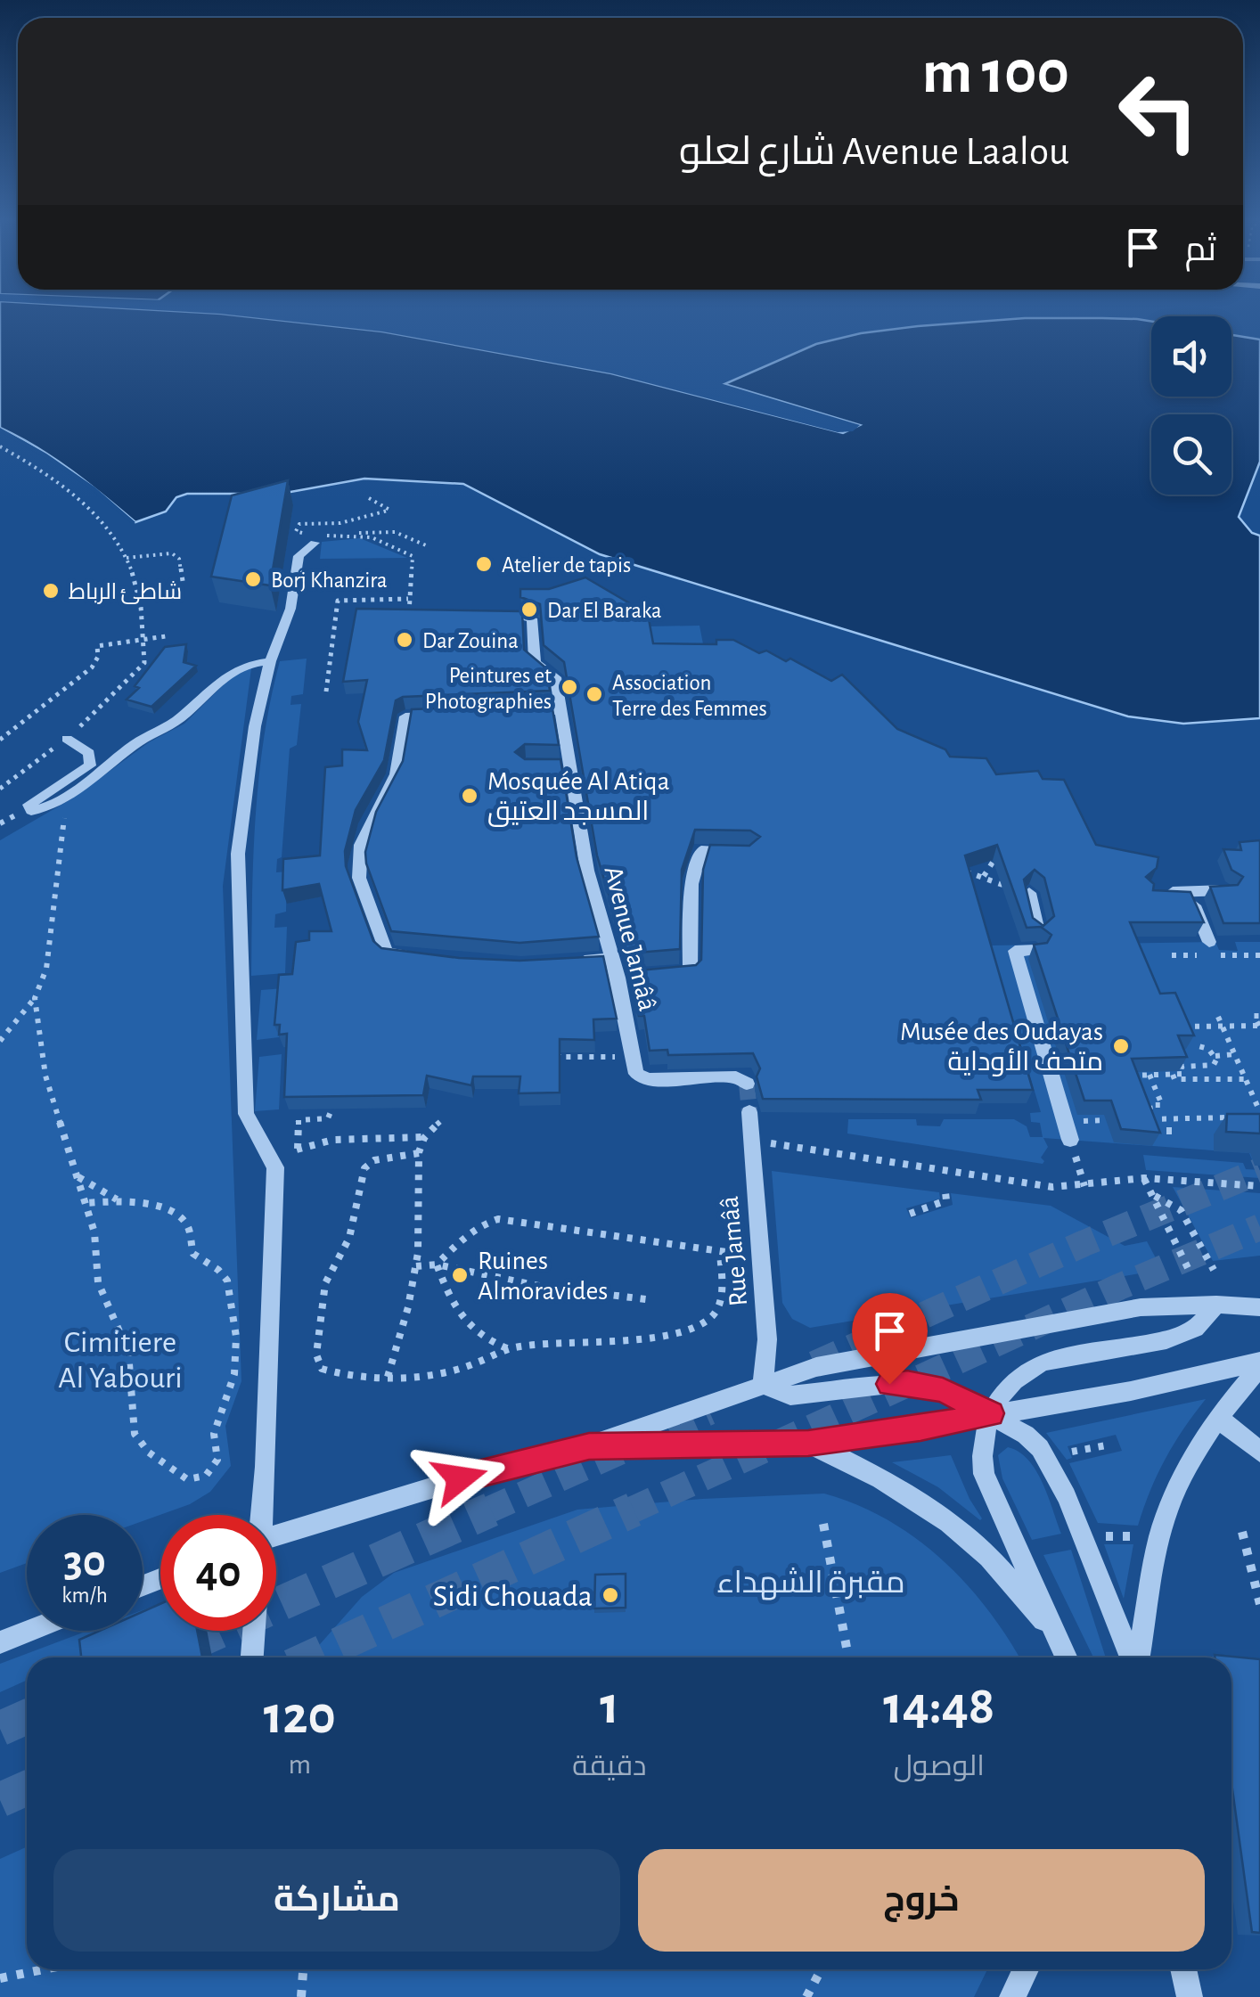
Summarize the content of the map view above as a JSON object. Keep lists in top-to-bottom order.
{
  "streets": {
    "street": ["Avenue Jamââ", "Rue Jamââ"]
  },
  "parks": ["Cimitiere Al Yabouri", "مقبرة الشهداء"],
  "places": [
    "Atelier de tapis",
    "Borj Khanzira",
    "شاطئ الرباط",
    "Dar El Baraka",
    "Dar Zouina",
    "Peintures et Photographies",
    "Association Terre des Femmes",
    "Mosquée Al Atiqa المسجد العتيق",
    "Musée des Oudayas متحف الأوداية",
    "Ruines Almoravides",
    "Sidi Chouada"
  ],
  "page": {
    "turn": ["100 m", "Avenue Laalou شارع لعلو"],
    "then": "ثم",
    "speed": "30 km/h",
    "limit": "40",
    "eta": [
      "14:48",
      "الوصول",
      "1",
      "دقيقة",
      "120",
      "m"
    ],
    "buttons": ["خروج", "مشاركة"]
  }
}
